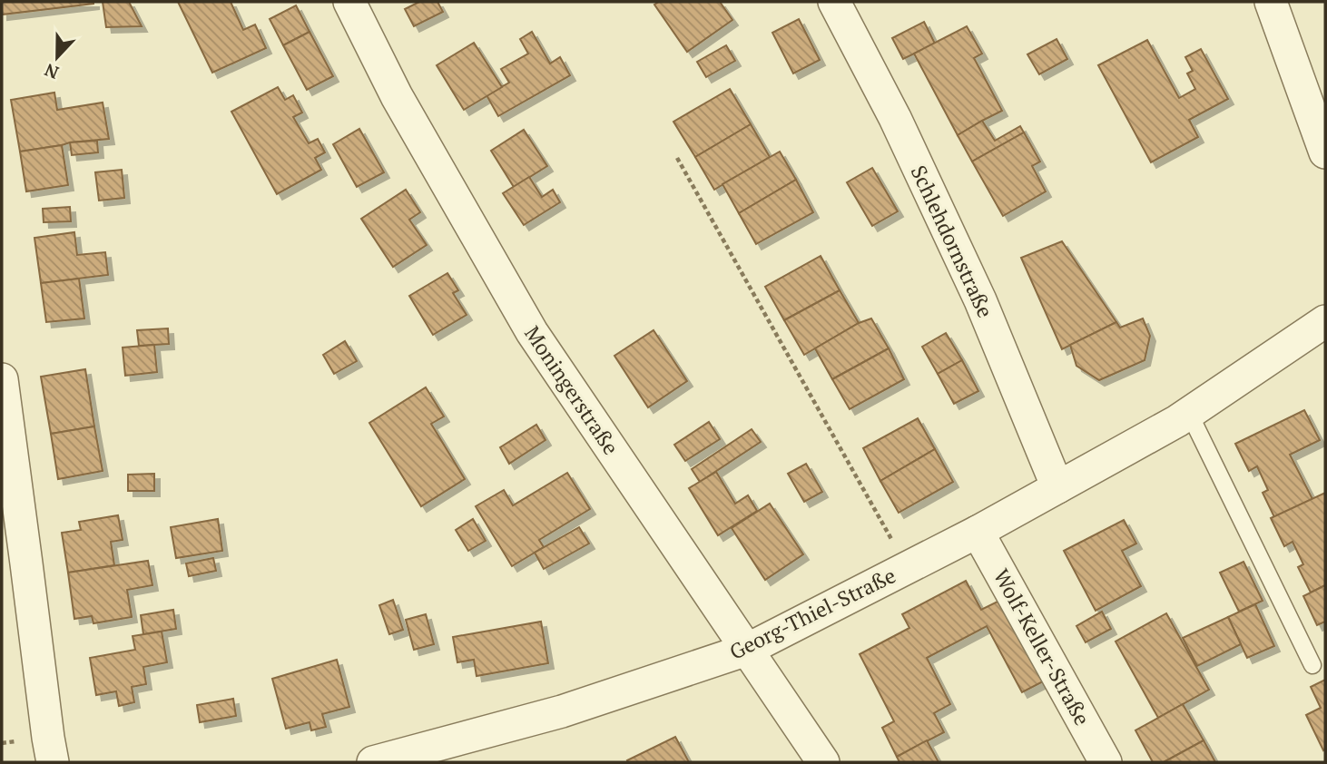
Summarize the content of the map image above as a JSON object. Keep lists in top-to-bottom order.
{
  "streets": {
    "street": [
      "Schlehdornstraße",
      "Moningerstraße",
      "Georg-Thiel-Straße",
      "Wolf-Keller-Straße"
    ]
  },
  "crossings": [
    ["Schlehdornstraße", "Georg-Thiel-Straße"],
    ["Moningerstraße", "Georg-Thiel-Straße"],
    ["Georg-Thiel-Straße", "Wolf-Keller-Straße"]
  ],
  "north": "bottom"
}
